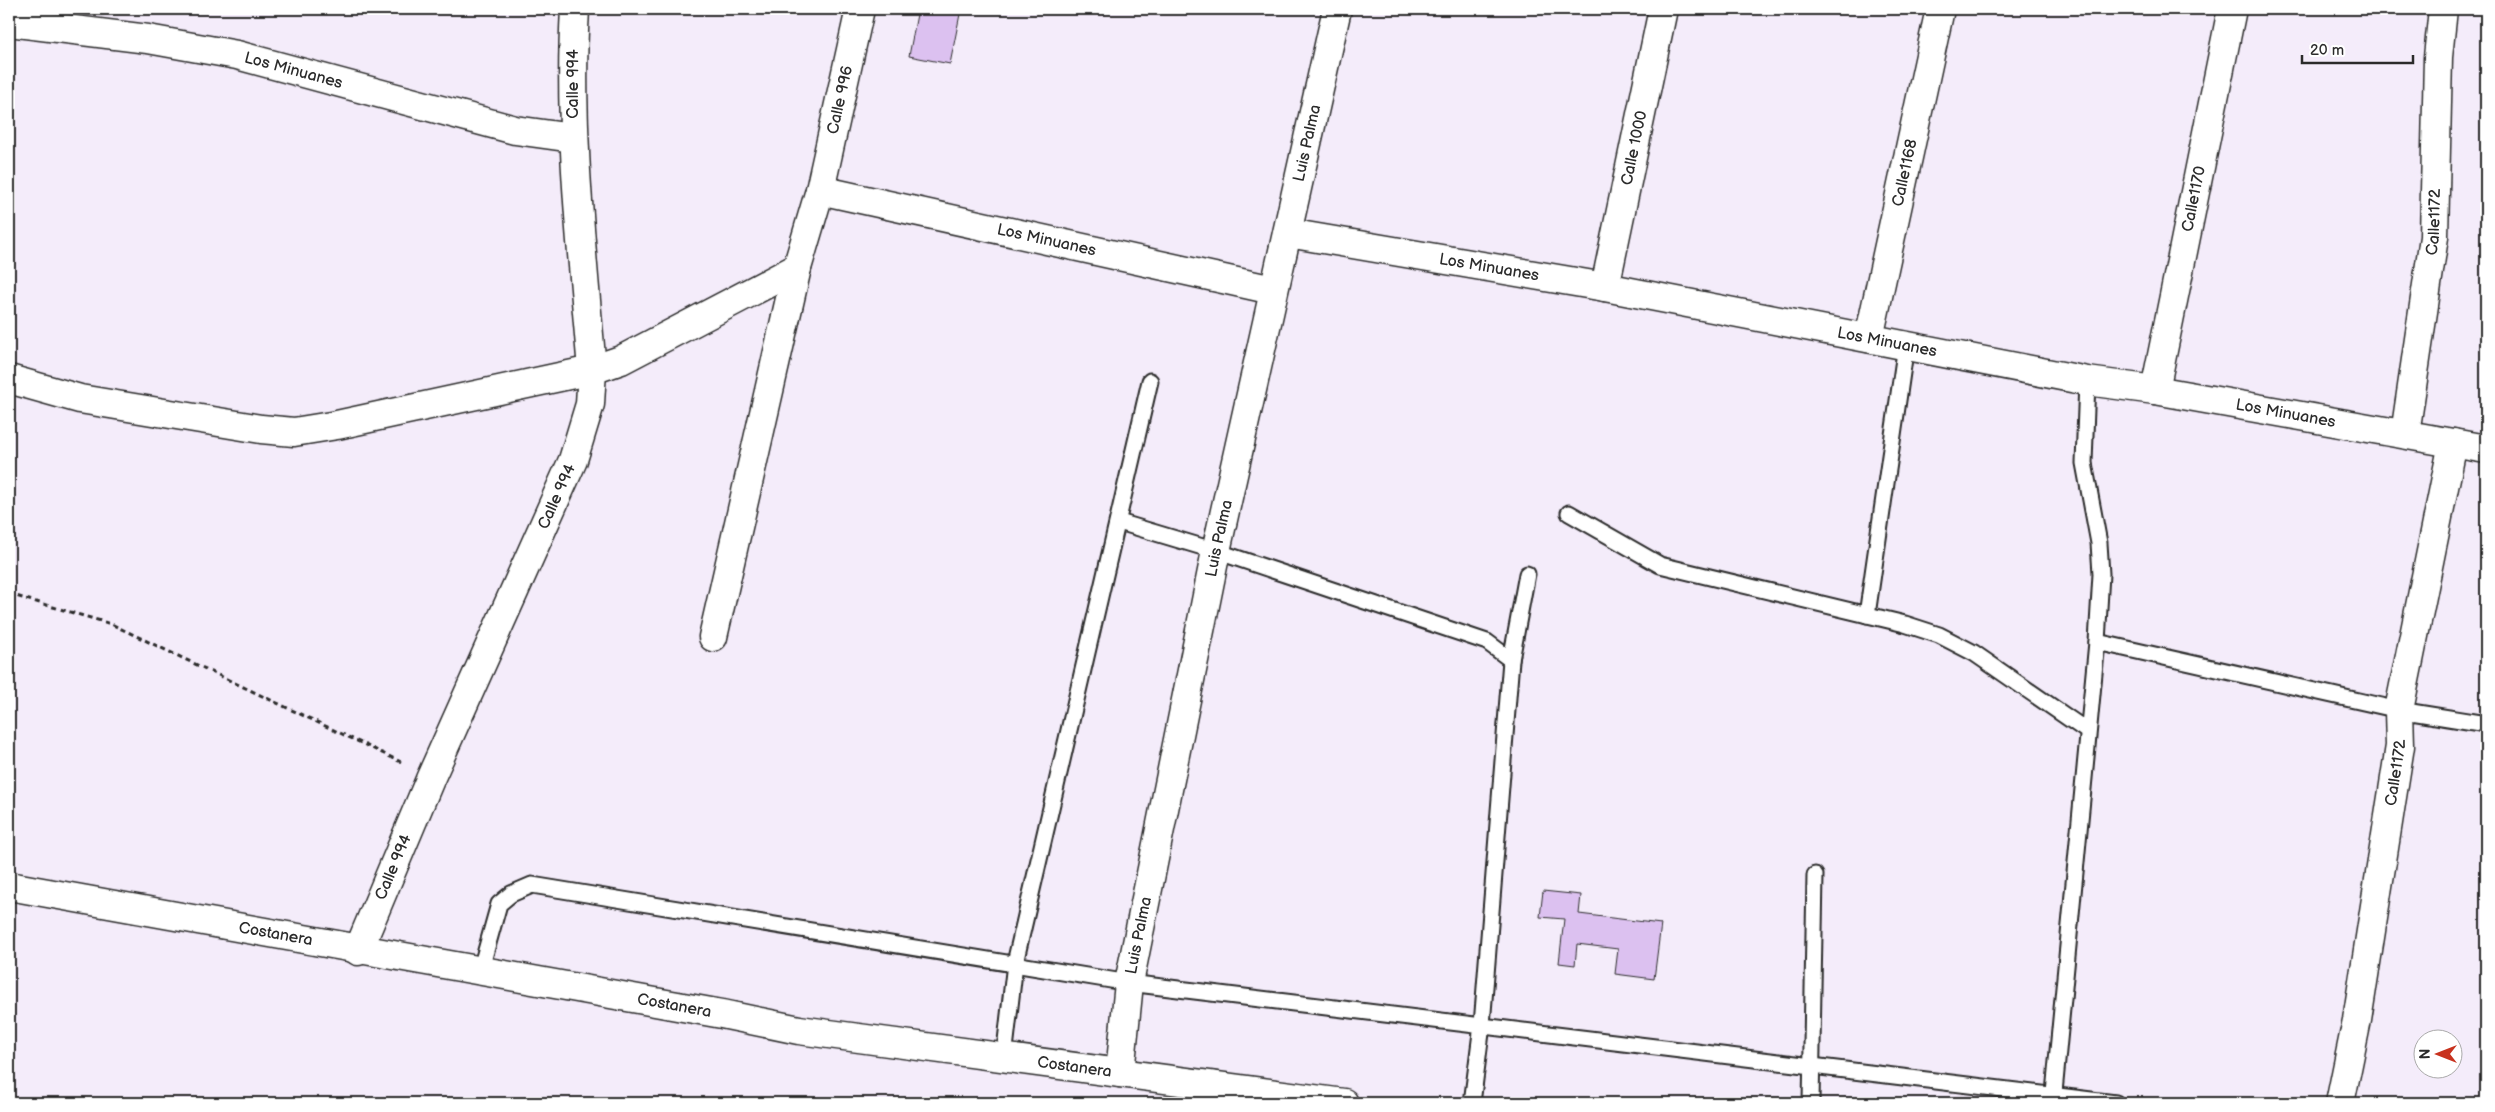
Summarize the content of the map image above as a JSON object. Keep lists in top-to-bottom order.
{
  "streets": {
    "street": [
      "Los Minuanes",
      "Calle 994",
      "Calle 996",
      "Luis Palma",
      "Calle 1000",
      "Calle1168",
      "Calle1170",
      "Calle1172",
      "Costanera"
    ]
  },
  "crossings": [
    ["Los Minuanes", "Calle 994"],
    ["Los Minuanes", "Calle 996"],
    ["Los Minuanes", "Luis Palma"],
    ["Los Minuanes", "Calle 1000"],
    ["Los Minuanes", "Calle1168"],
    ["Los Minuanes", "Calle1170"],
    ["Los Minuanes", "Calle1172"],
    ["Calle 994", "Costanera"],
    ["Luis Palma", "Costanera"]
  ],
  "scale_bar": "20 m",
  "north": "left"
}
